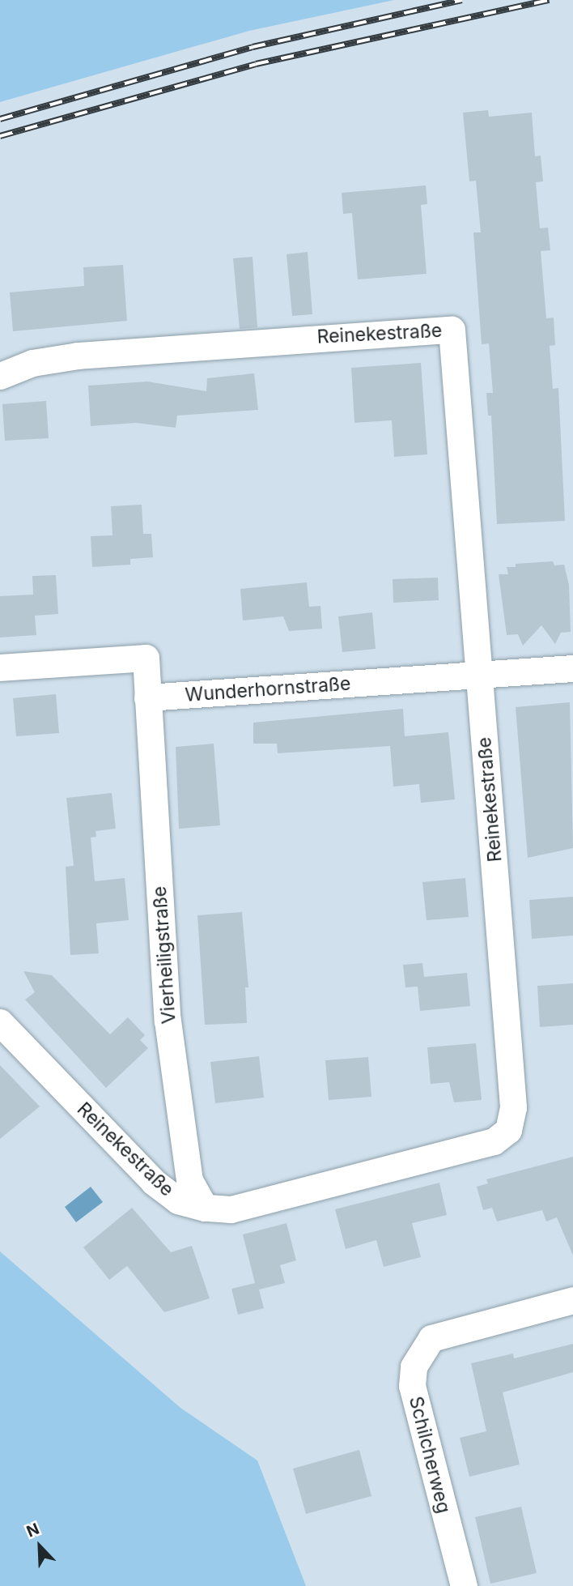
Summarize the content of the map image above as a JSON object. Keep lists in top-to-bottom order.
{
  "streets": {
    "street": [
      "Reinekestraße",
      "Wunderhornstraße",
      "Vierheiligstraße",
      "Schilcherweg"
    ]
  },
  "crossings": [
    ["Reinekestraße", "Wunderhornstraße"],
    ["Reinekestraße", "Vierheiligstraße"],
    ["Wunderhornstraße", "Vierheiligstraße"]
  ],
  "north": "top left"
}
